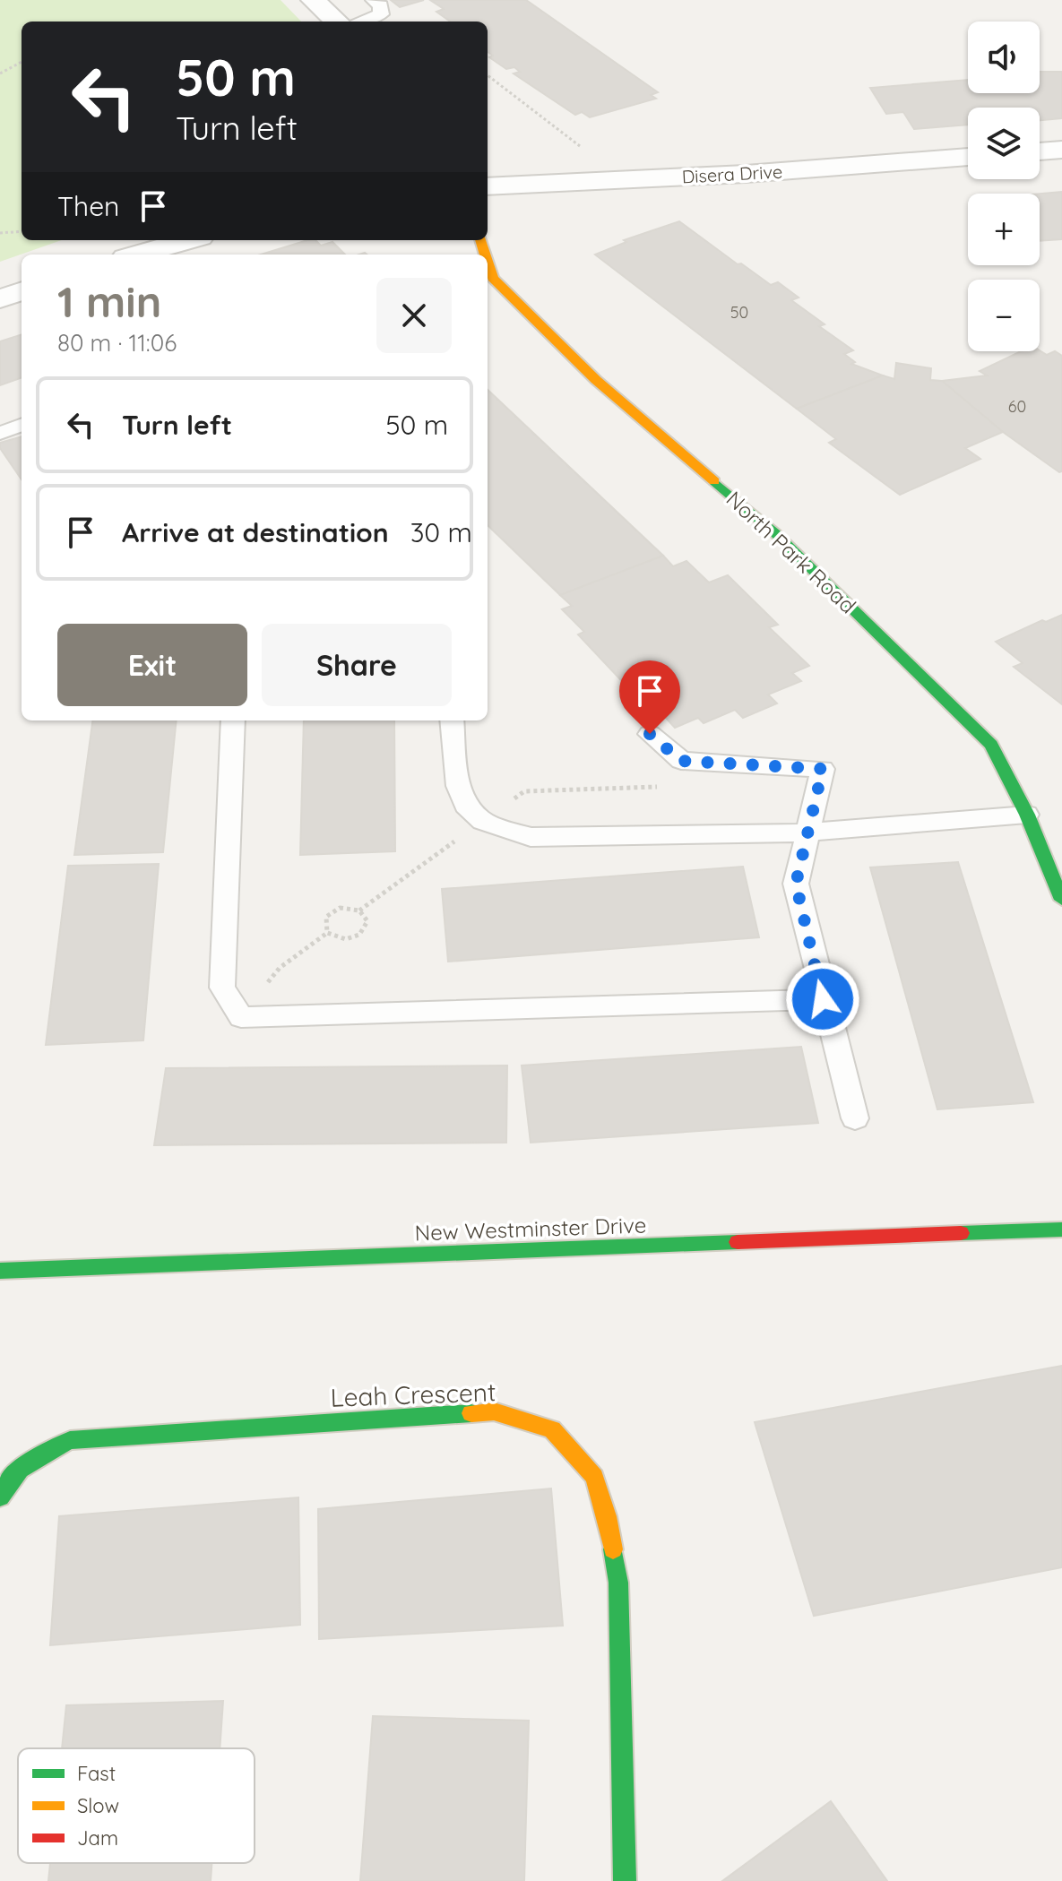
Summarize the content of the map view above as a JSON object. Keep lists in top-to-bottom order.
{
  "streets": {
    "street": [
      "Disera Drive",
      "North Park Road",
      "New Westminster Drive",
      "Leah Crescent"
    ]
  },
  "house_numbers": ["50", "60"],
  "legend": ["Fast", "Slow", "Jam"],
  "page": {
    "map_buttons": ["+", "−"],
    "turn": ["50 m", "Turn left"],
    "then": "Then",
    "heading": ["1 min", "80 m · 11:06"],
    "list": [
      {
        "name": "Turn left",
        "value": "50 m"
      },
      {
        "name": "Arrive at destination",
        "value": "30 m"
      }
    ],
    "buttons": ["Exit", "Share"]
  }
}
